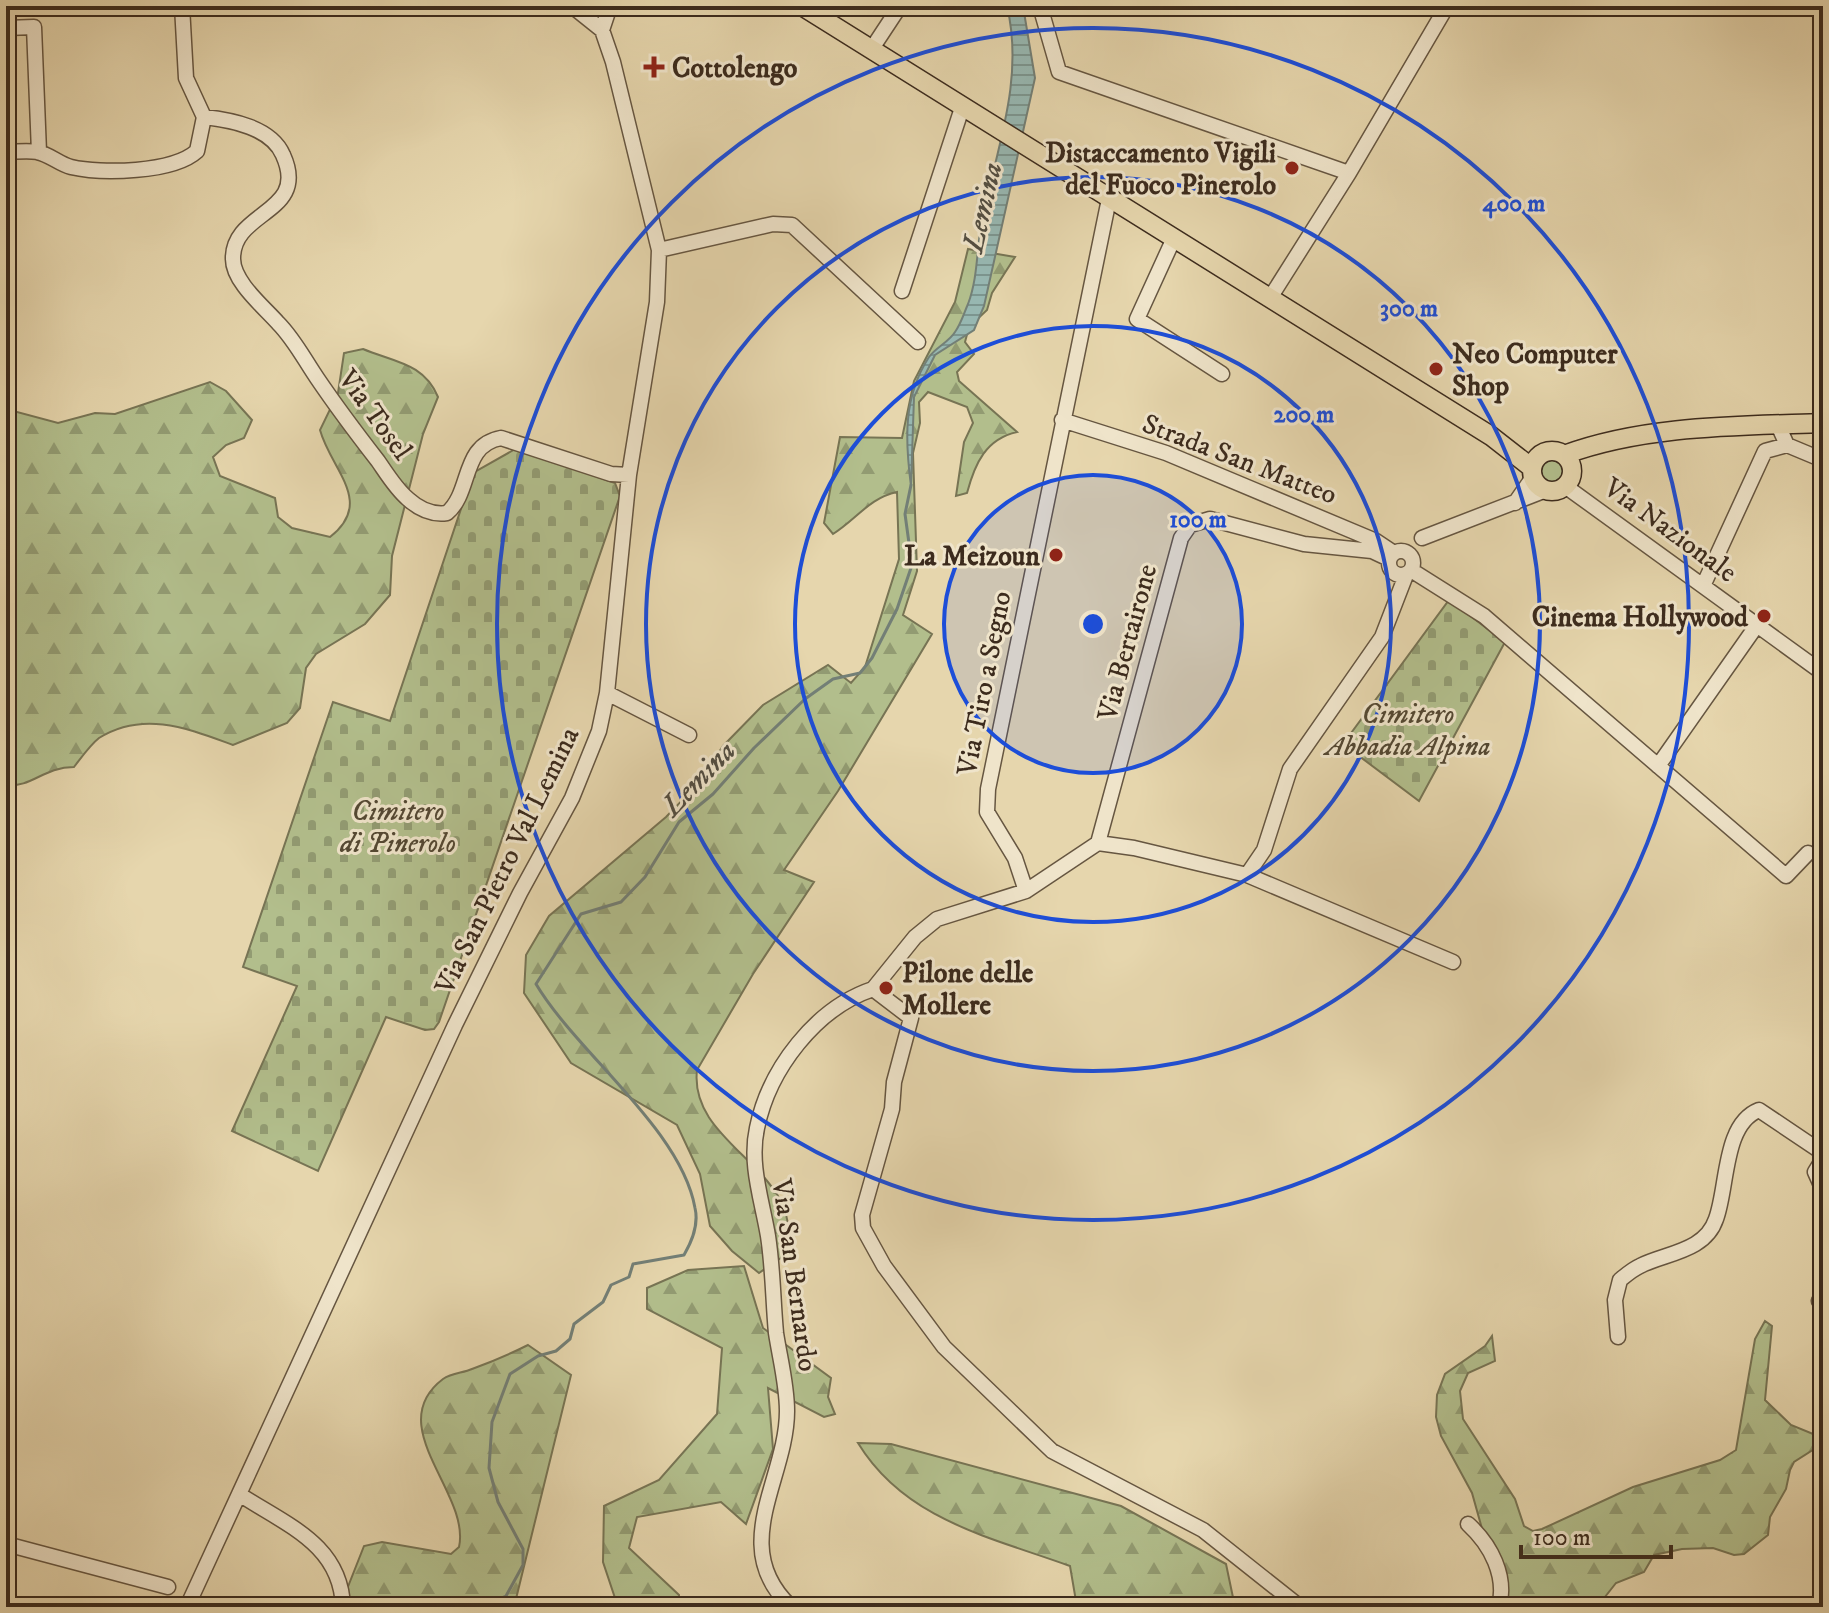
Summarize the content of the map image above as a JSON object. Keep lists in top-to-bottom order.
{
  "streets": {
    "main road": ["Via Nazionale"],
    "street": [
      "Via Tosel",
      "Strada San Matteo",
      "Via Bertairone",
      "Via Tiro a Segno",
      "Via San Pietro Val Lemina",
      "Via San Bernardo"
    ]
  },
  "crossings": [
    ["Via Tosel", "Via San Pietro Val Lemina"],
    ["Strada San Matteo", "Via Bertairone"],
    ["Strada San Matteo", "Via Tiro a Segno"],
    ["Via Nazionale", "Via Tiro a Segno"]
  ],
  "water": ["Lemina"],
  "parks": ["Cimitero Abbadia Alpina", "Cimitero di Pinerolo"],
  "places": {
    "health": ["Cottolengo"],
    "other": [
      "Distaccamento Vigili del Fuoco Pinerolo",
      "Neo Computer Shop",
      "La Meizoun",
      "Cinema Hollywood",
      "Pilone delle Mollere"
    ]
  },
  "scale_bar": "100 m",
  "rings": [
    "400 m",
    "300 m",
    "200 m",
    "100 m"
  ]
}
